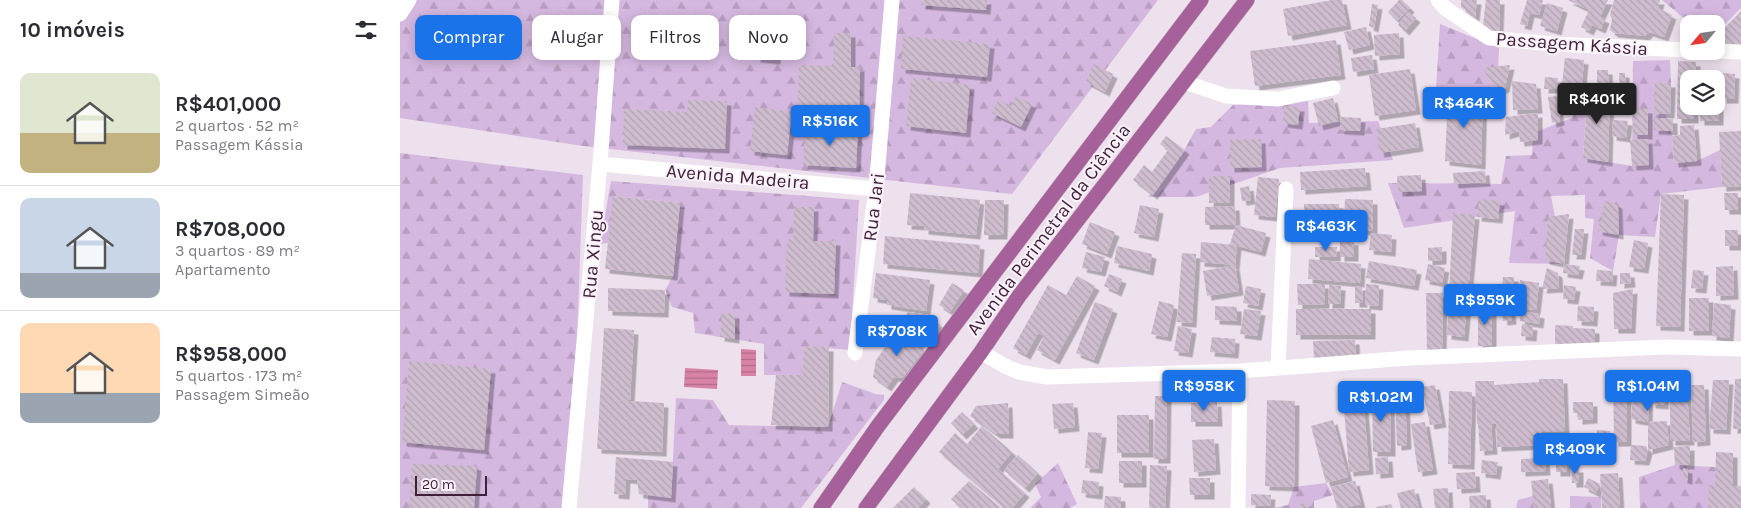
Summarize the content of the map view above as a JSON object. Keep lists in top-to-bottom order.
{
  "streets": {
    "main road": ["Avenida Perimetral da Ciência"],
    "street": [
      "Passagem Kássia",
      "Avenida Madeira",
      "Rua Jari",
      "Rua Xingu"
    ]
  },
  "crossings": [
    ["Avenida Madeira", "Rua Jari"],
    ["Avenida Madeira", "Rua Xingu"]
  ],
  "scale_bar": "20 m",
  "north": "bottom left",
  "page": {
    "heading": "10 imóveis",
    "chip": [
      "Comprar",
      "Alugar",
      "Filtros",
      "Novo"
    ],
    "list": [
      {
        "name": "R$401,000",
        "note": "2 quartos · 52 m² · Passagem Kássia"
      },
      {
        "name": "R$708,000",
        "note": "3 quartos · 89 m² · Apartamento"
      },
      {
        "name": "R$958,000",
        "note": "5 quartos · 173 m² · Passagem Simeão"
      }
    ],
    "price": [
      "R$401K",
      "R$464K",
      "R$516K",
      "R$463K",
      "R$959K",
      "R$708K",
      "R$958K",
      "R$1.04M",
      "R$1.02M",
      "R$409K"
    ],
    "scale": "20 m"
  }
}
